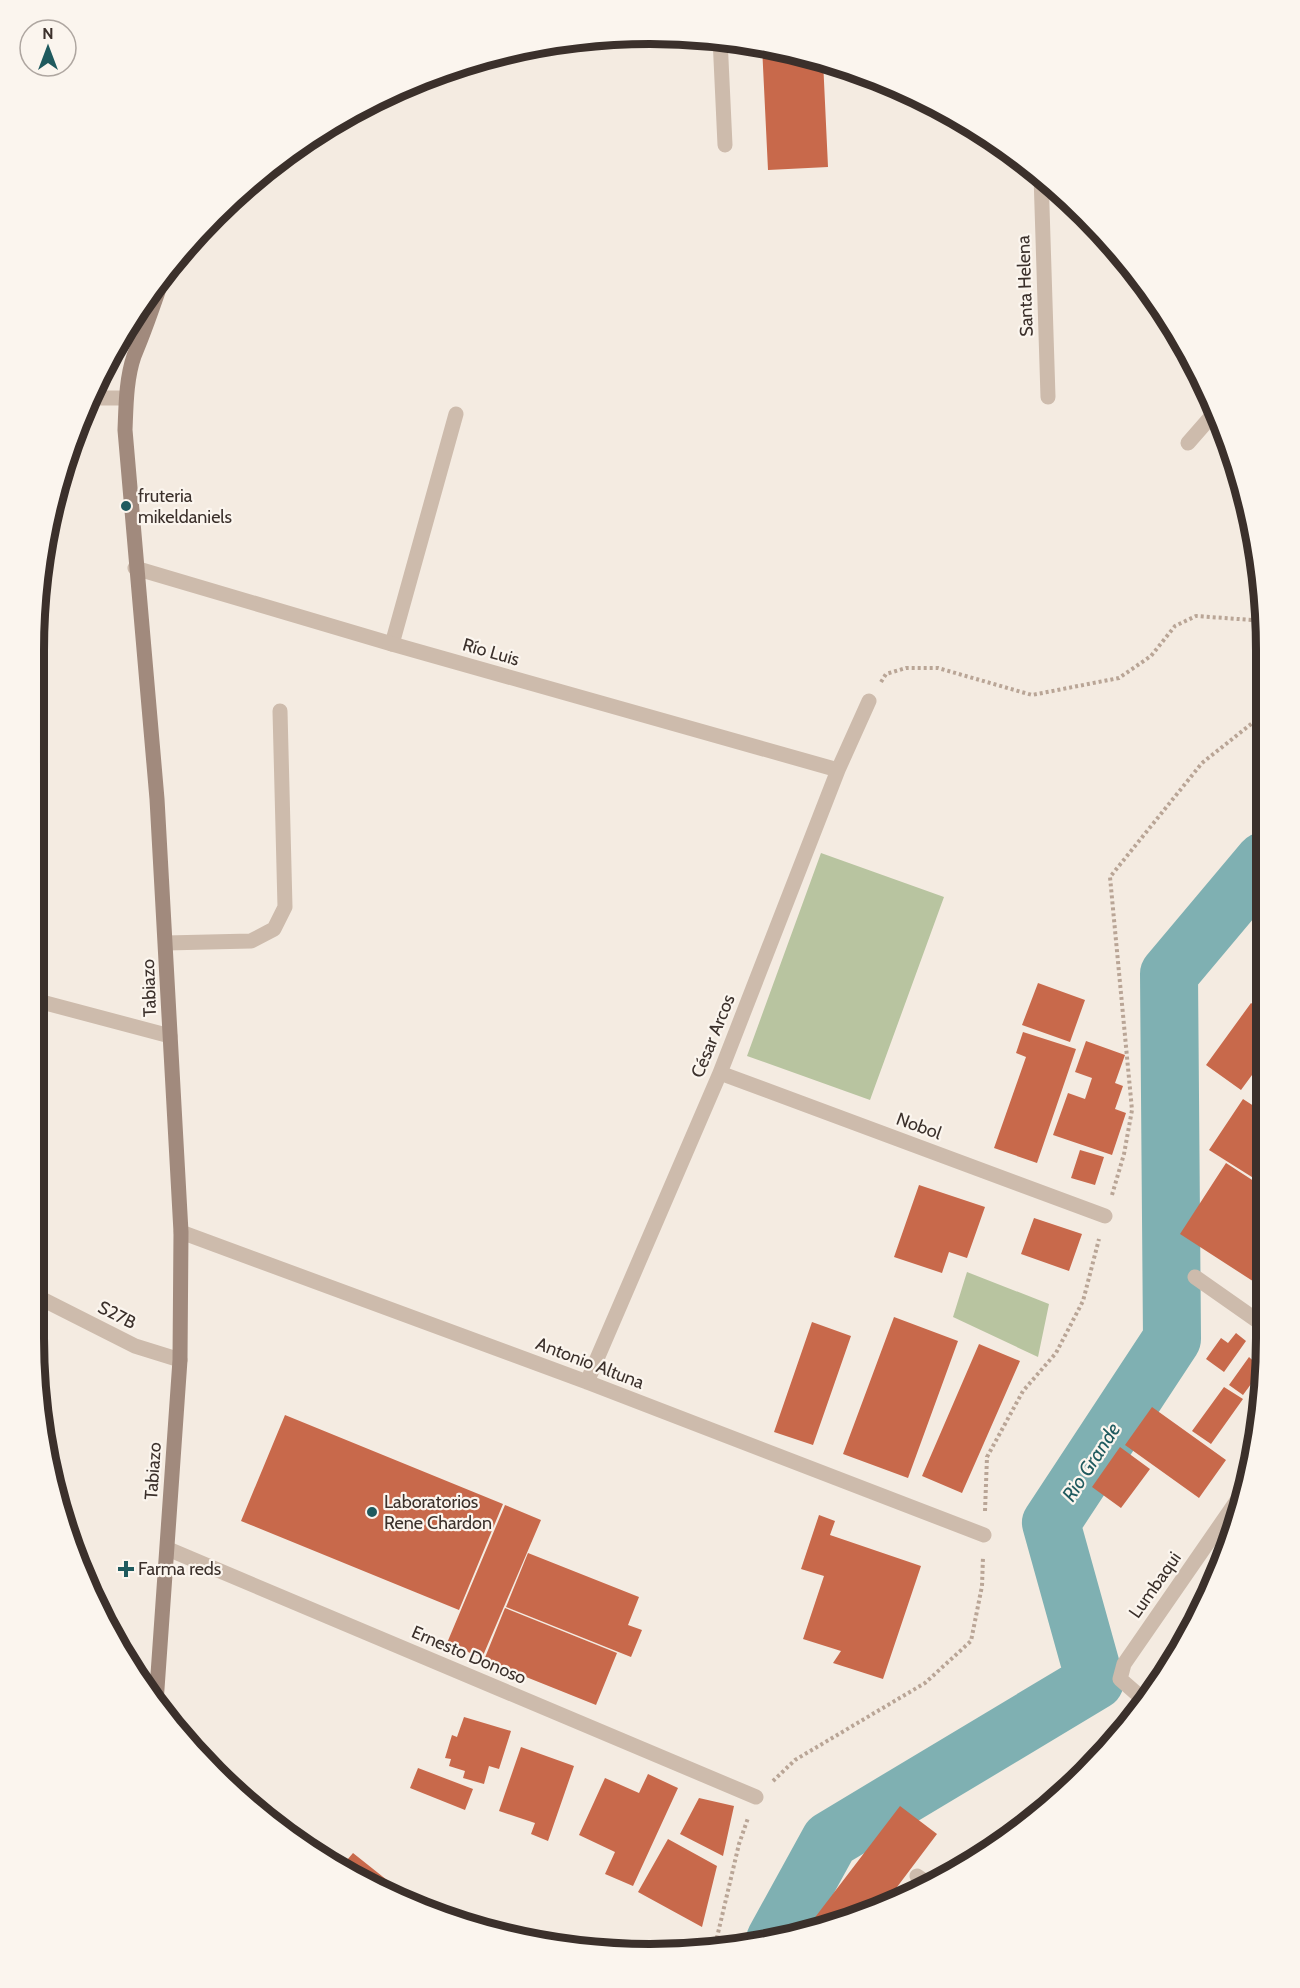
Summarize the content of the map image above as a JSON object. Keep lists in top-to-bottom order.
{
  "streets": {
    "street": [
      "Santa Helena",
      "Río Luis",
      "Tabiazo",
      "César Arcos",
      "Nobol",
      "S27B",
      "Antonio Altuna",
      "Lumbaqui",
      "Ernesto Donoso"
    ]
  },
  "crossings": [
    ["Río Luis", "Tabiazo"],
    ["Río Luis", "César Arcos"],
    ["Tabiazo", "S27B"],
    ["Tabiazo", "Antonio Altuna"],
    ["Tabiazo", "Ernesto Donoso"],
    ["César Arcos", "Nobol"],
    ["César Arcos", "Antonio Altuna"]
  ],
  "water": ["Rio Grande"],
  "places": {
    "other": ["fruteria mikeldaniels", "Laboratorios Rene Chardon"],
    "health": ["Farma reds"]
  },
  "north": "top"
}
